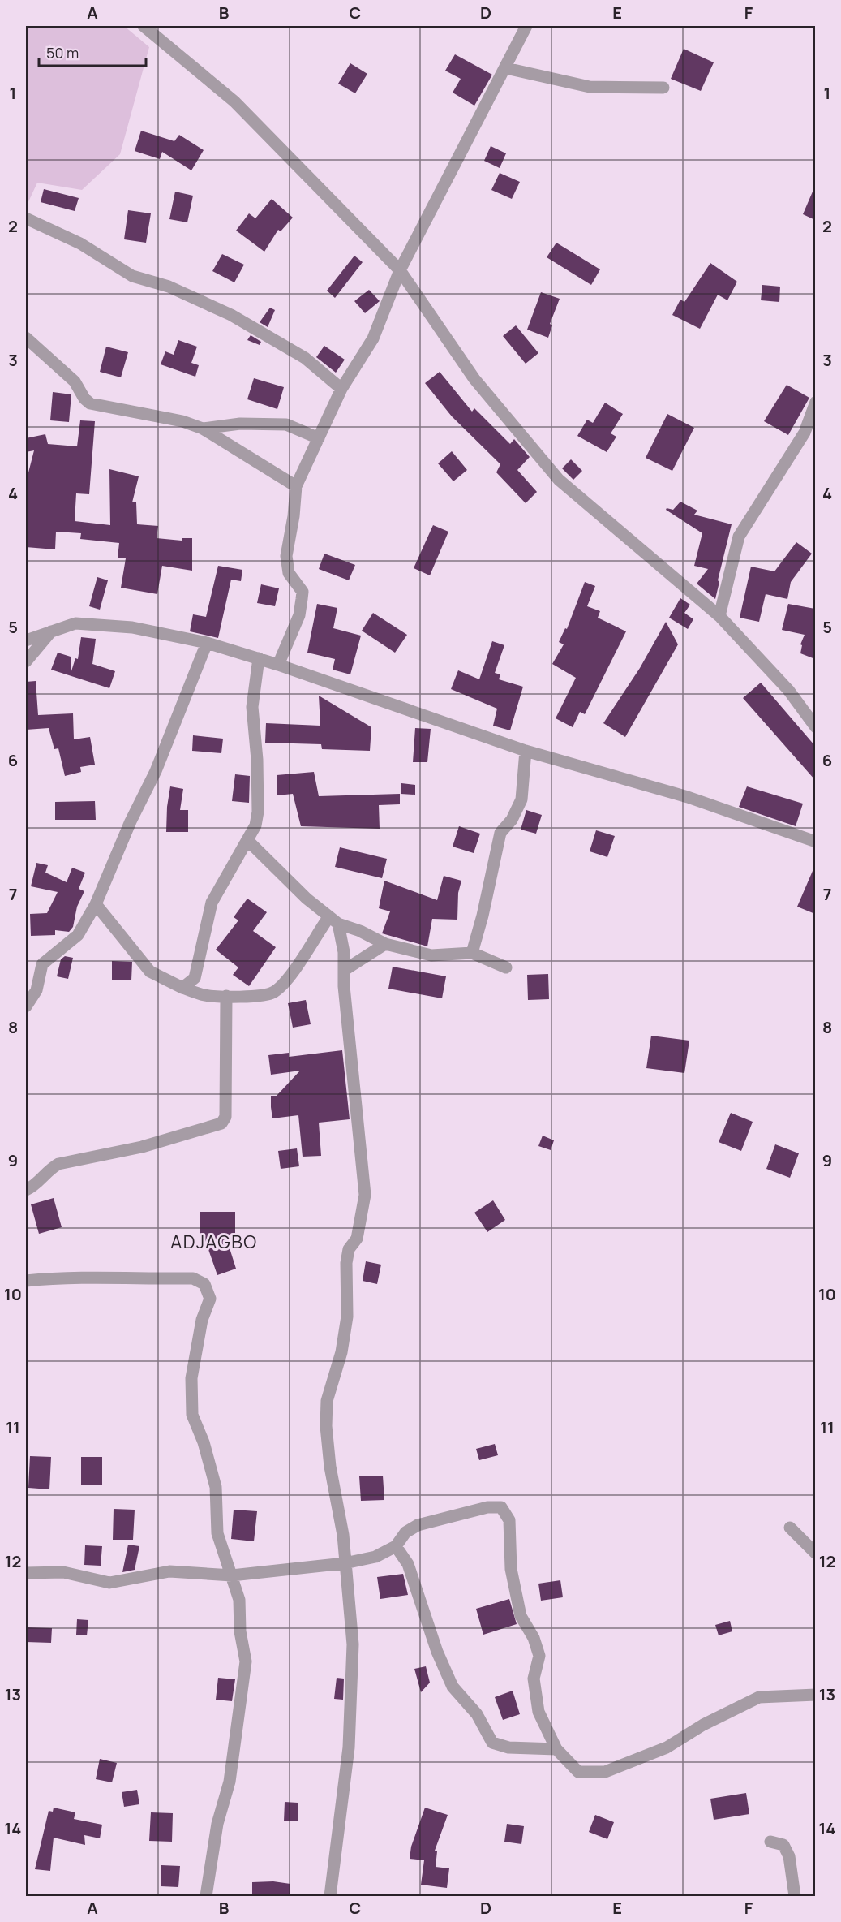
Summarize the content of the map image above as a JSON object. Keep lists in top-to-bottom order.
{
  "districts": ["ADJAGBO"],
  "scale_bar": "50 m",
  "grid": {
    "columns": [
      "A",
      "B",
      "C",
      "D",
      "E",
      "F"
    ],
    "rows": [
      "1",
      "2",
      "3",
      "4",
      "5",
      "6",
      "7",
      "8",
      "9",
      "10",
      "11",
      "12",
      "13",
      "14"
    ]
  }
}
